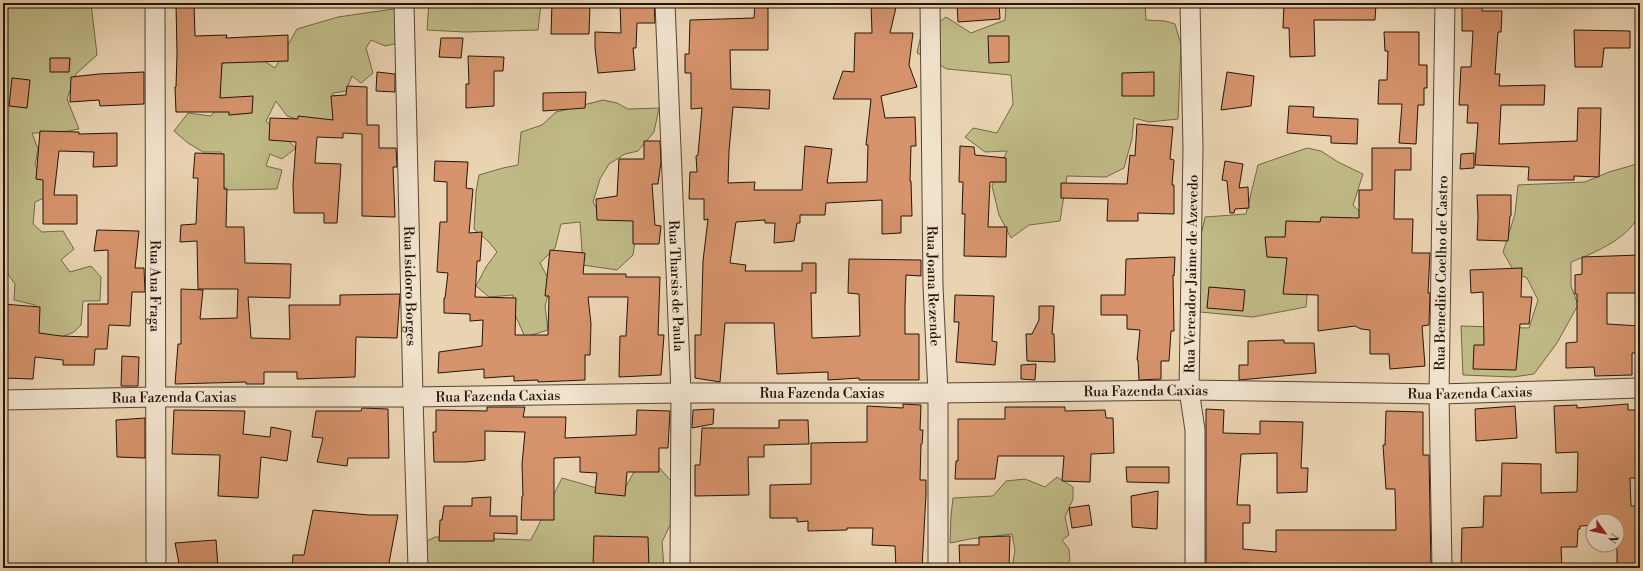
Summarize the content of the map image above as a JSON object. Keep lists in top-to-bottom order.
{
  "streets": {
    "street": [
      "Rua Vereador Jaime de Azevedo",
      "Rua Benedito Coelho de Castro",
      "Rua Ana Fraga",
      "Rua Tharsis de Paula",
      "Rua Isidoro Borges",
      "Rua Joana Rezende",
      "Rua Fazenda Caxias"
    ]
  },
  "crossings": [
    ["Rua Vereador Jaime de Azevedo", "Rua Fazenda Caxias"],
    ["Rua Benedito Coelho de Castro", "Rua Fazenda Caxias"],
    ["Rua Ana Fraga", "Rua Fazenda Caxias"],
    ["Rua Tharsis de Paula", "Rua Fazenda Caxias"],
    ["Rua Isidoro Borges", "Rua Fazenda Caxias"],
    ["Rua Joana Rezende", "Rua Fazenda Caxias"]
  ],
  "north": "bottom right"
}
